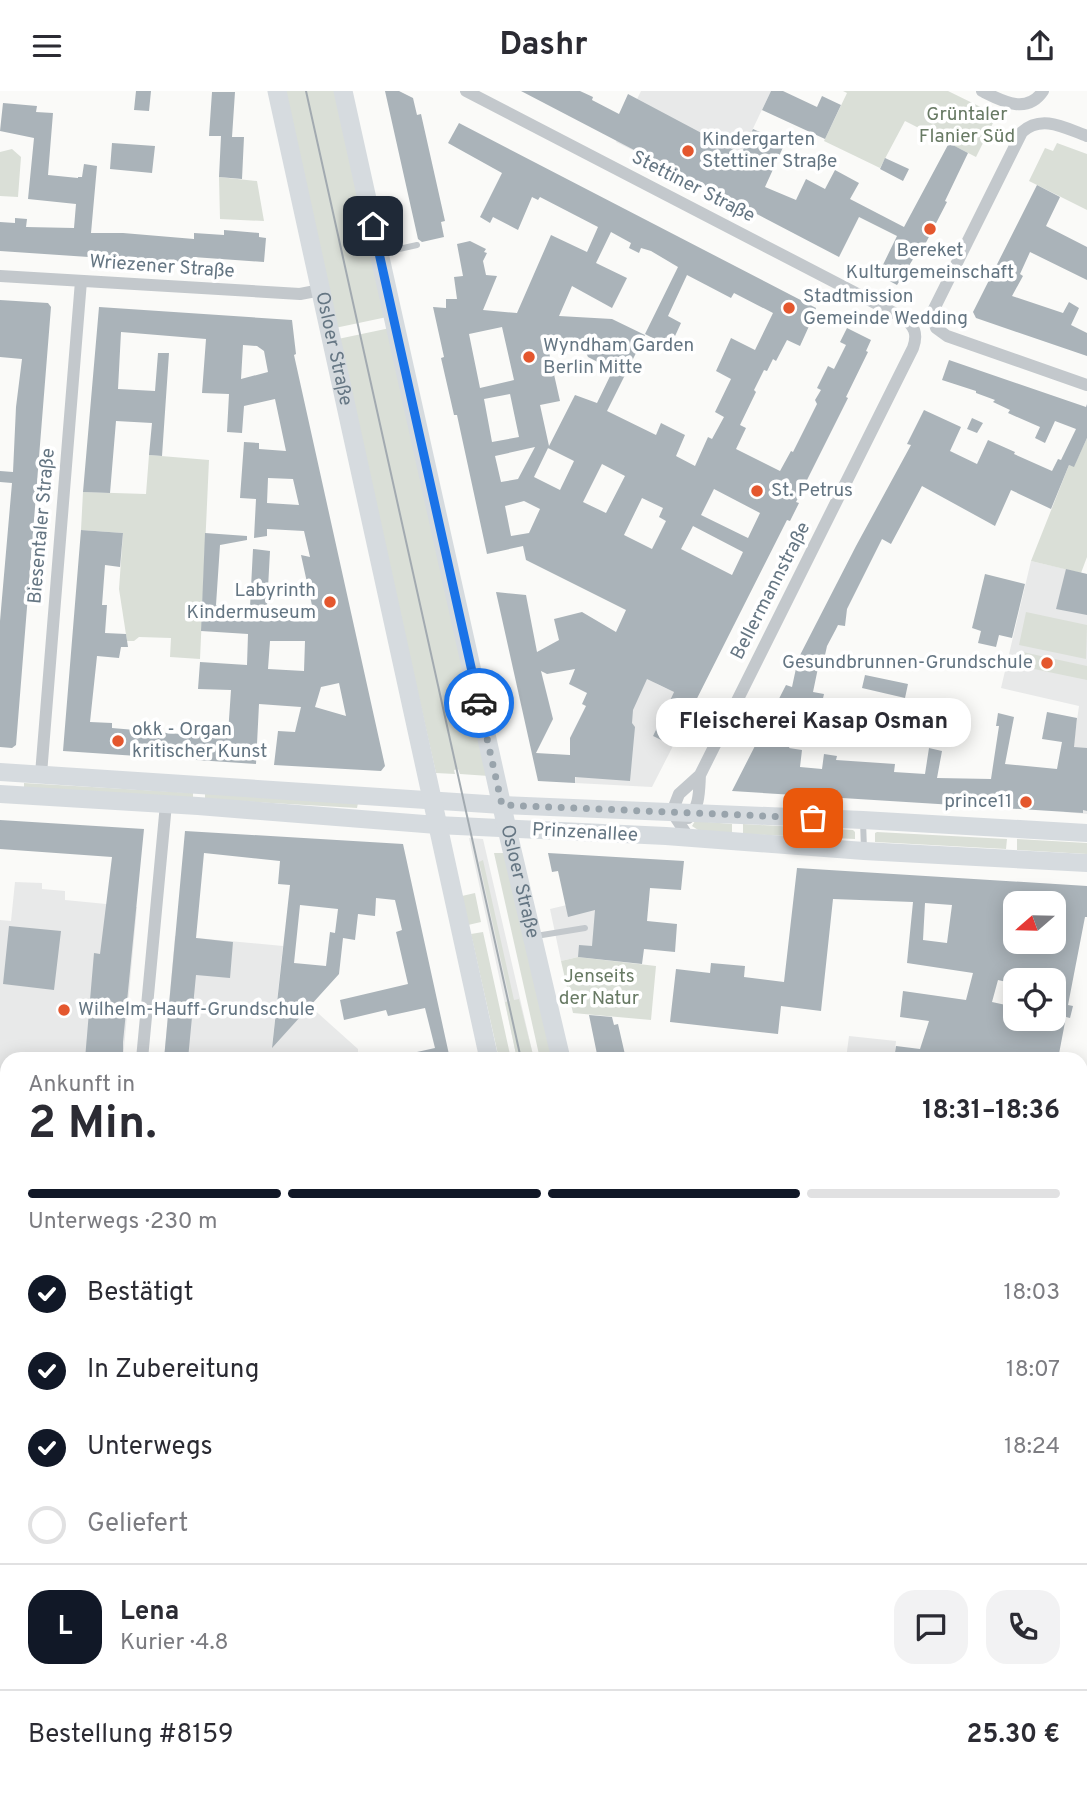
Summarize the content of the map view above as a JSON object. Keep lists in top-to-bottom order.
{
  "streets": {
    "main road": ["Osloer Straße", "Prinzenallee"],
    "street": [
      "Stettiner Straße",
      "Wriezener Straße",
      "Biesentaler Straße",
      "Bellermannstraße"
    ]
  },
  "crossings": [
    ["Stettiner Straße", "Bellermannstraße"],
    ["Wriezener Straße", "Osloer Straße"],
    ["Wriezener Straße", "Biesentaler Straße"],
    ["Osloer Straße", "Prinzenallee"],
    ["Biesentaler Straße", "Prinzenallee"],
    ["Bellermannstraße", "Prinzenallee"]
  ],
  "parks": ["Grüntaler Flanier Süd", "Jenseits der Natur"],
  "places": [
    "Kindergarten Stettiner Straße",
    "Bereket Kulturgemeinschaft",
    "Stadtmission Gemeinde Wedding",
    "Wyndham Garden Berlin Mitte",
    "St. Petrus",
    "Labyrinth Kindermuseum",
    "Gesundbrunnen-Grundschule",
    "okk - Organ kritischer Kunst",
    "prince11",
    "Fleischerei Kasap Osman",
    "Wilhelm-Hauff-Grundschule"
  ],
  "north": "left",
  "page": {
    "header": "Dashr",
    "bubble": "Fleischerei Kasap Osman",
    "heading": ["2 Min.", "Ankunft in", "18:31–18:36"],
    "panel": [
      "Lena",
      "Kurier · 4.8",
      "Bestellung #8159",
      "25.30 €"
    ],
    "bar": "Unterwegs · 230 m",
    "list": [
      ["Bestätigt", "18:03"],
      ["In Zubereitung", "18:07"],
      ["Unterwegs", "18:24"],
      "Geliefert"
    ],
    "round": "L"
  }
}
